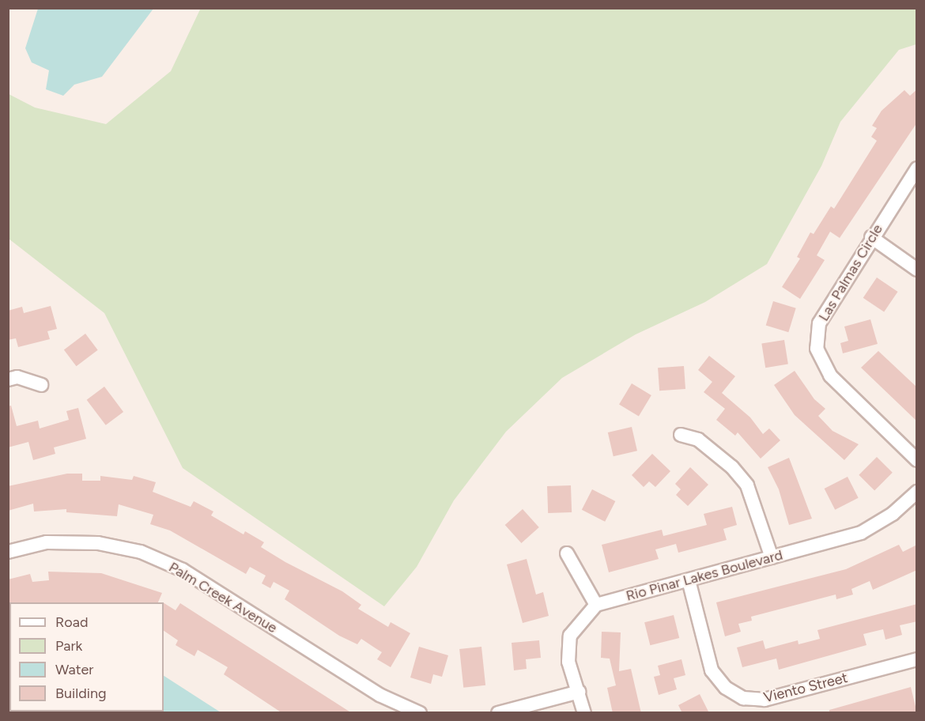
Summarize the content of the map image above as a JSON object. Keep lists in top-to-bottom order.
{
  "streets": {
    "street": [
      "Las Palmas Circle",
      "Rio Pinar Lakes Boulevard",
      "Palm Creek Avenue",
      "Viento Street"
    ]
  },
  "crossings": [
    ["Rio Pinar Lakes Boulevard", "Viento Street"]
  ],
  "legend": [
    "Road",
    "Park",
    "Water",
    "Building"
  ]
}
